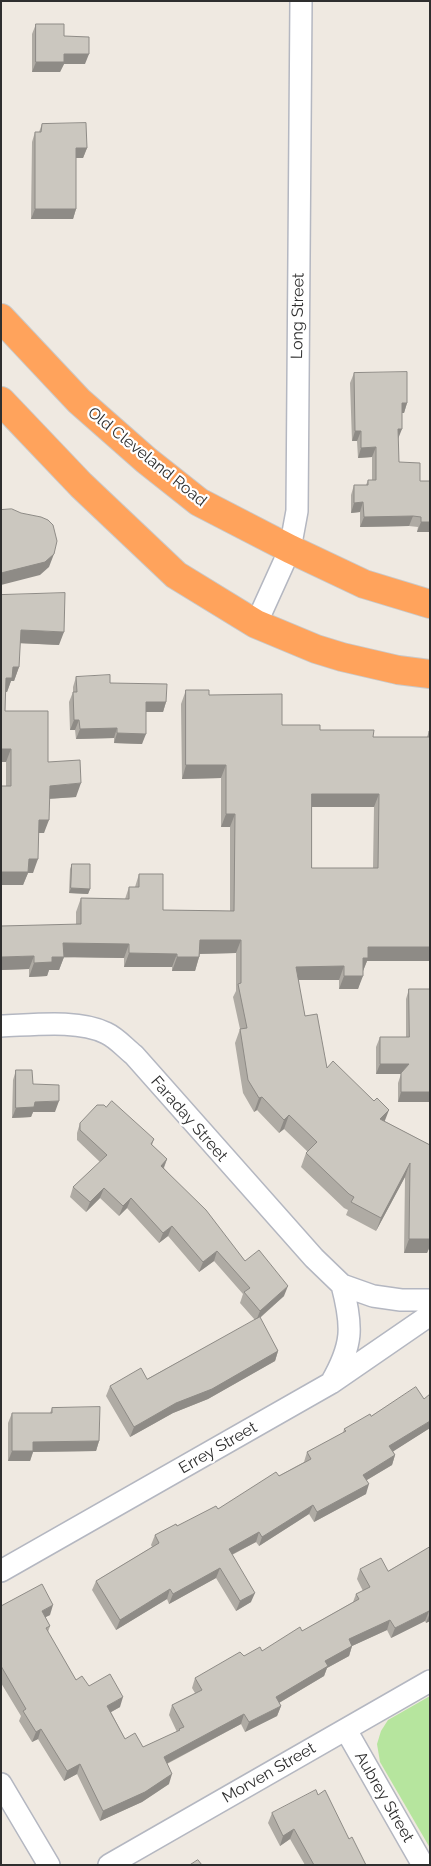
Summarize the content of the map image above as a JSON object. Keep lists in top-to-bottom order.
{
  "streets": {
    "highway": ["Old Cleveland Road"],
    "street": [
      "Long Street",
      "Faraday Street",
      "Errey Street",
      "Morven Street",
      "Aubrey Street"
    ]
  },
  "crossings": [
    ["Long Street", "Old Cleveland Road"],
    ["Morven Street", "Aubrey Street"]
  ]
}
